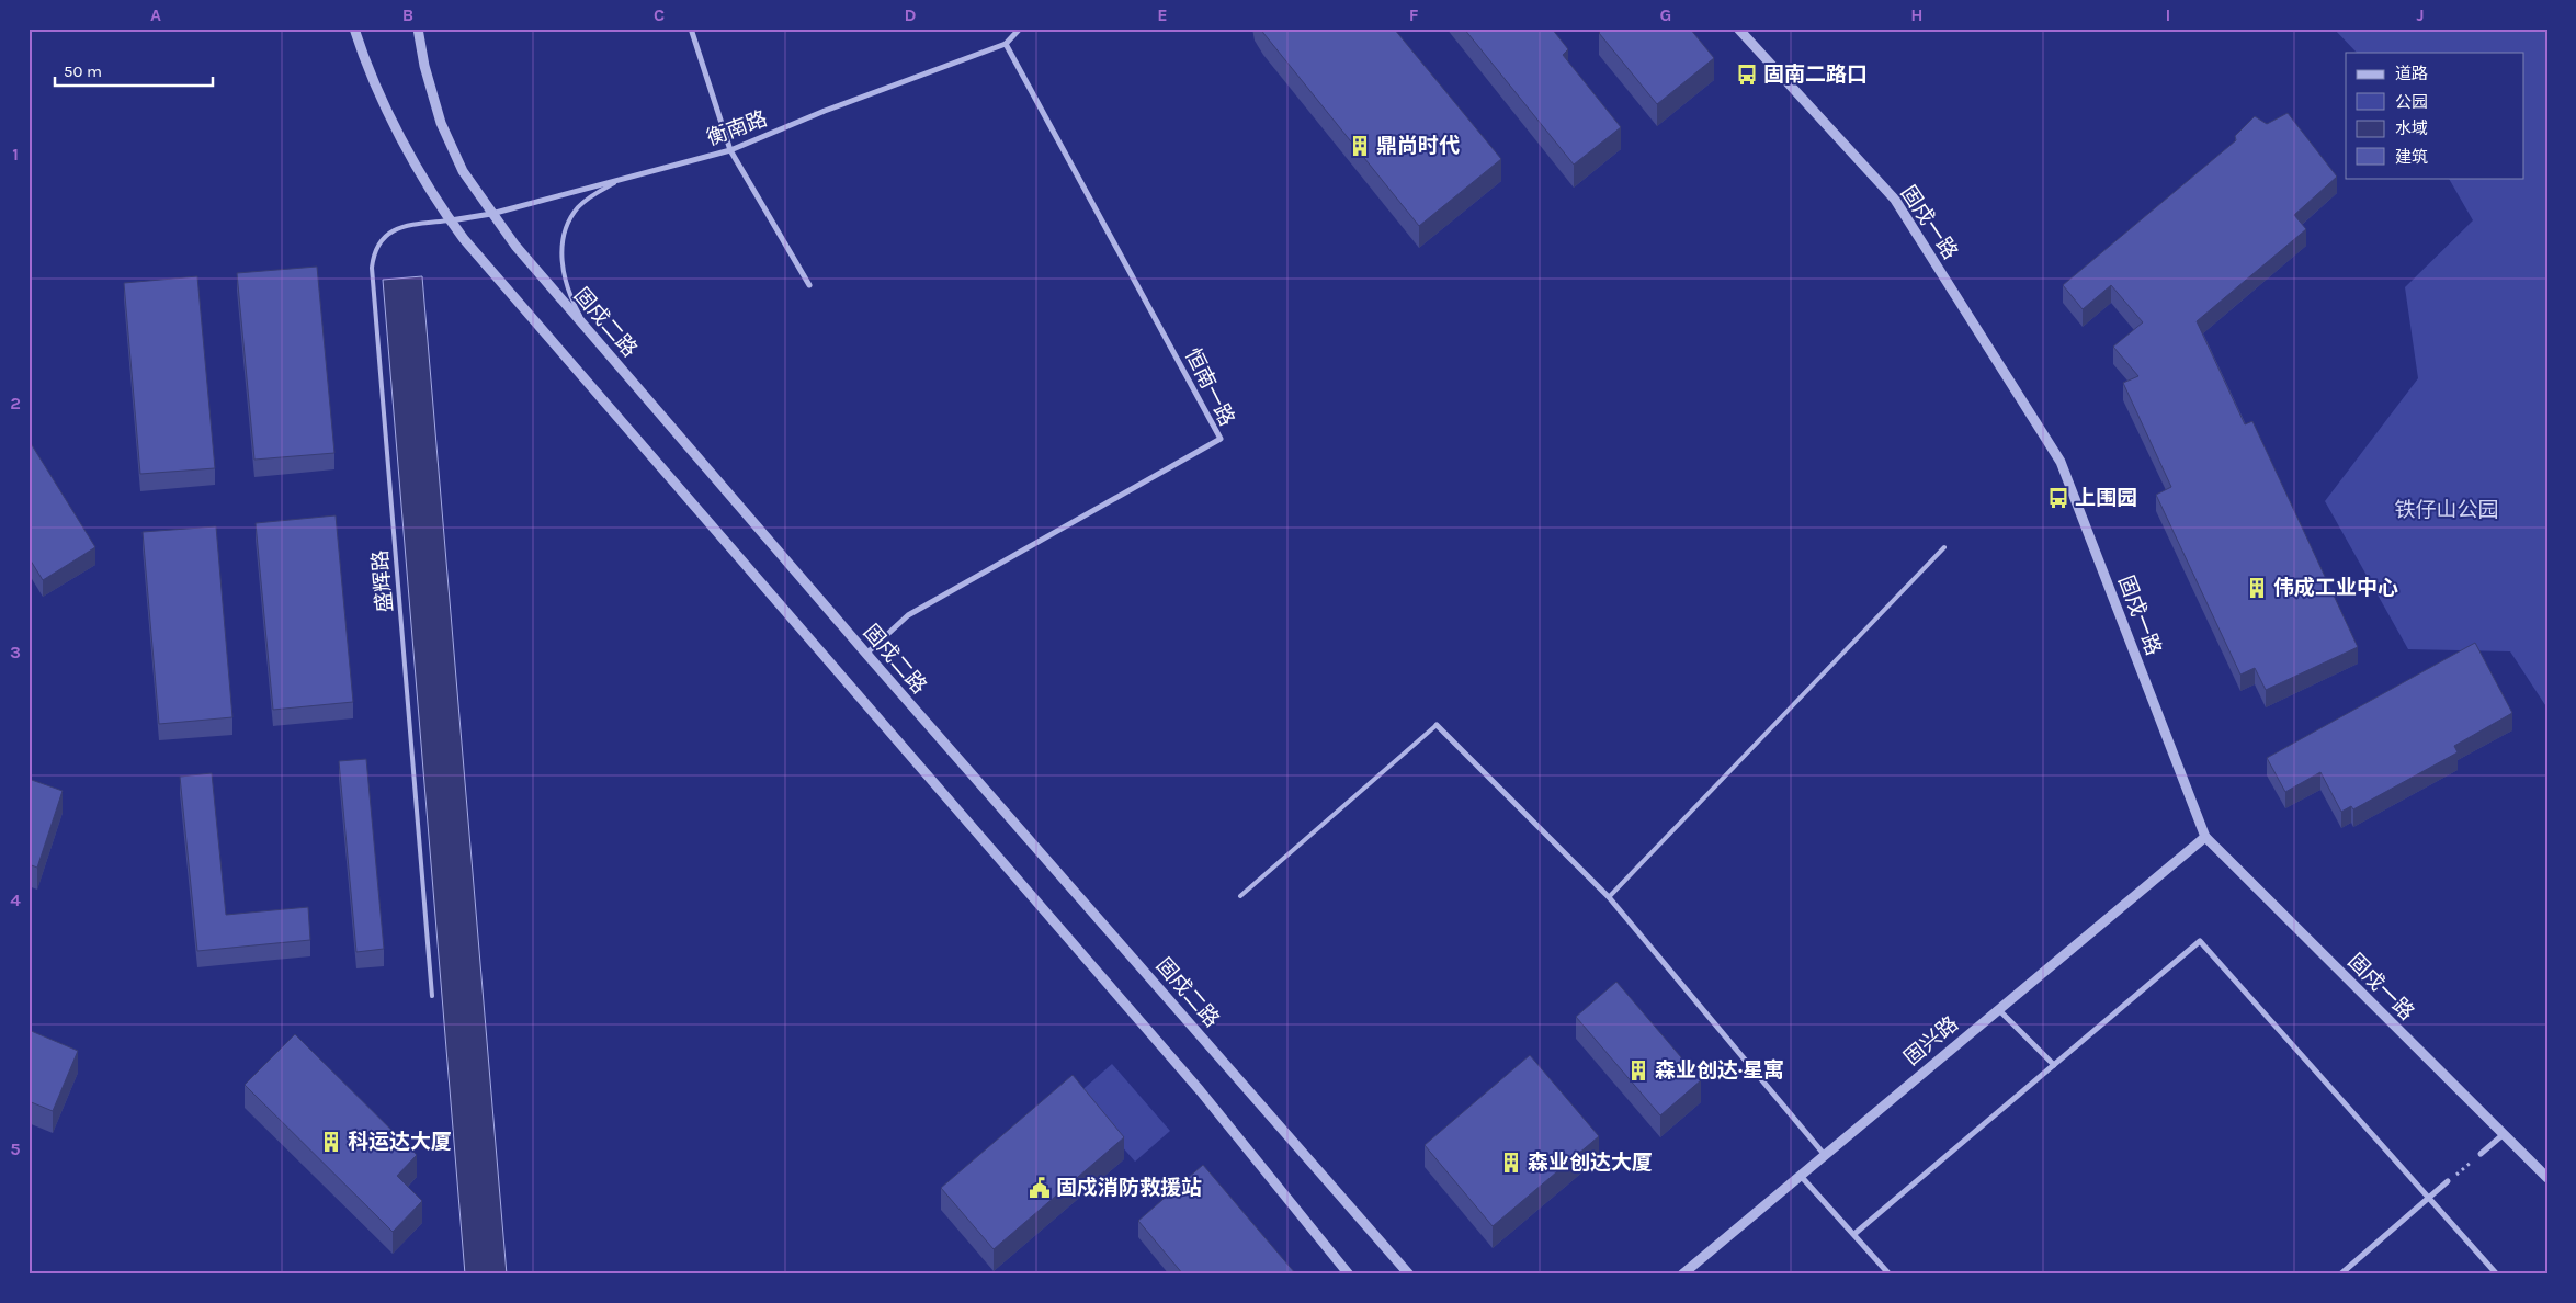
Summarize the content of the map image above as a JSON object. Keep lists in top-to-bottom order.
{
  "streets": {
    "street": [
      "衡南路",
      "固戍一路",
      "固戍二路",
      "恒南一路",
      "固兴路"
    ],
    "lane": ["盛辉路"]
  },
  "crossings": [
    ["衡南路", "固戍二路"],
    ["衡南路", "恒南一路"],
    ["衡南路", "盛辉路"],
    ["固戍一路", "固兴路"],
    ["固戍二路", "恒南一路"]
  ],
  "parks": ["铁仔山公园"],
  "places": {
    "bus stop": ["固南二路口", "上围园"],
    "building": [
      "鼎尚时代",
      "伟成工业中心",
      "森业创达·星寓",
      "科运达大厦",
      "森业创达大厦"
    ],
    "public building": ["固戍消防救援站"]
  },
  "legend": [
    "道路",
    "公园",
    "水域",
    "建筑"
  ],
  "scale_bar": "50 m",
  "grid": {
    "columns": [
      "A",
      "B",
      "C",
      "D",
      "E",
      "F",
      "G",
      "H",
      "I",
      "J"
    ],
    "rows": [
      "1",
      "2",
      "3",
      "4",
      "5"
    ]
  }
}
